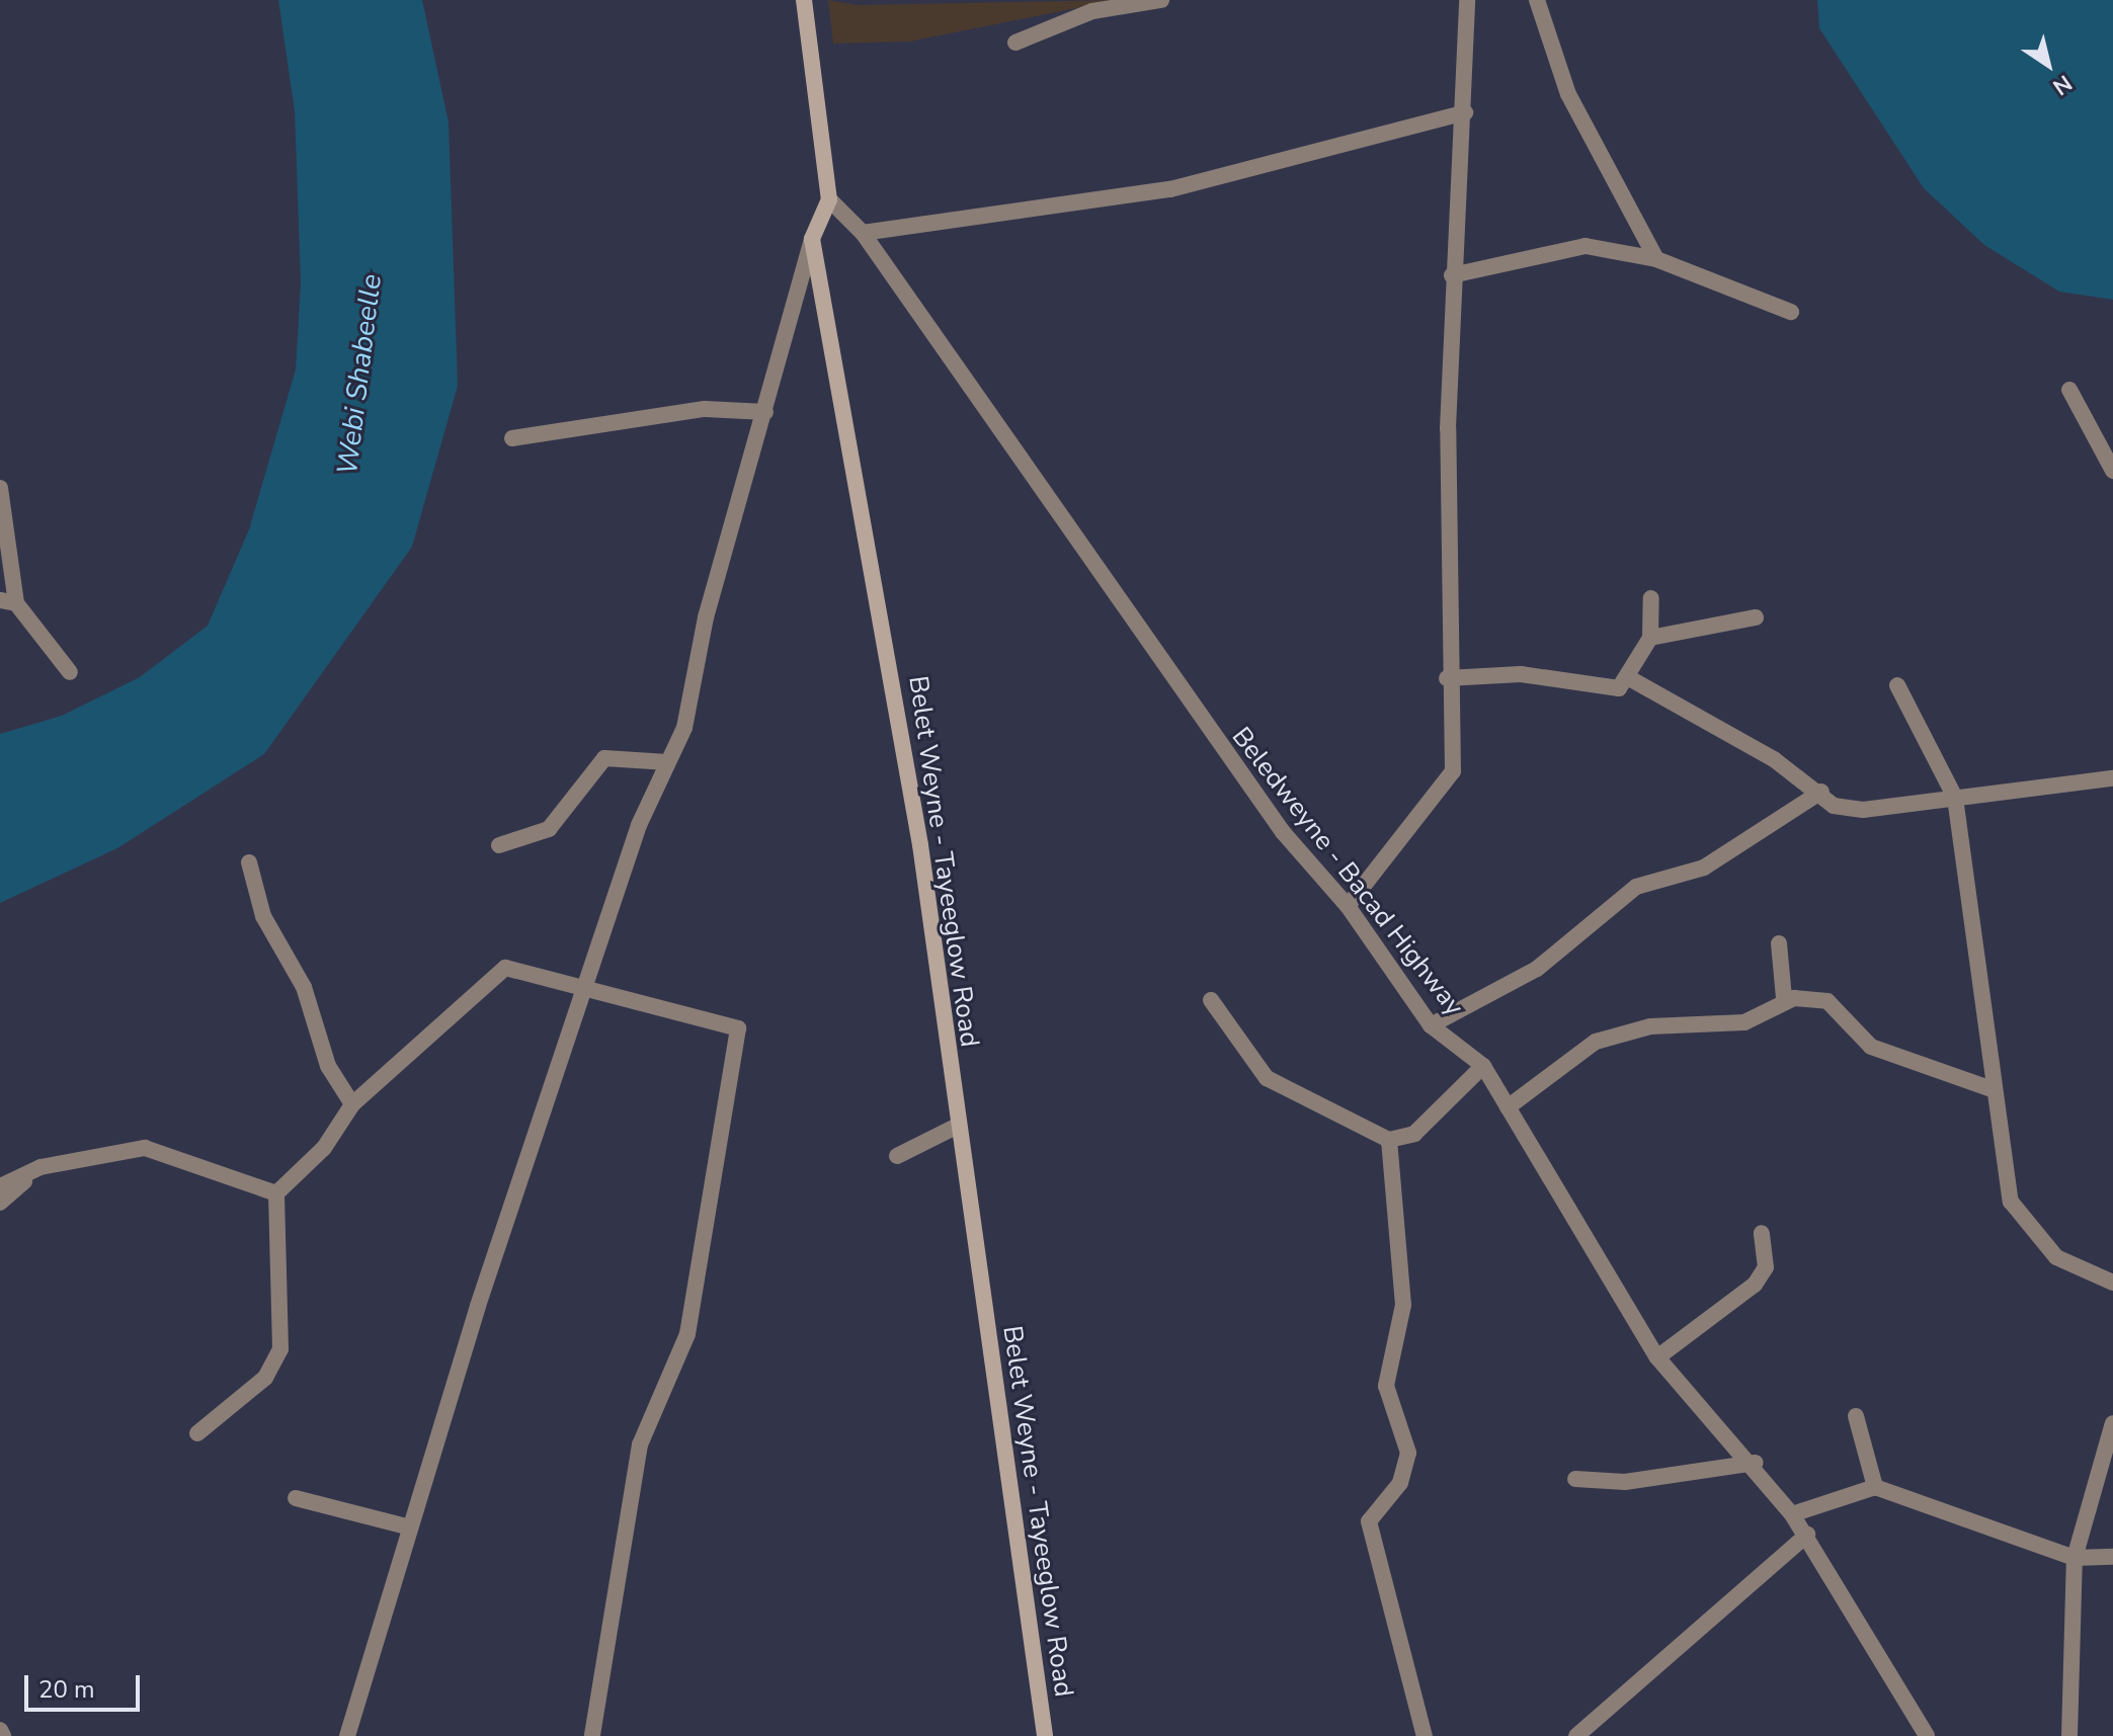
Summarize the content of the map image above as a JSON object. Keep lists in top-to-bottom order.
{
  "streets": {
    "main road": ["Belet Weyne - Tayeeglow Road"],
    "street": ["Beledweyne - Bacad Highway"]
  },
  "water": ["Webi Shabeelle"],
  "scale_bar": "20 m",
  "north": "bottom right"
}
